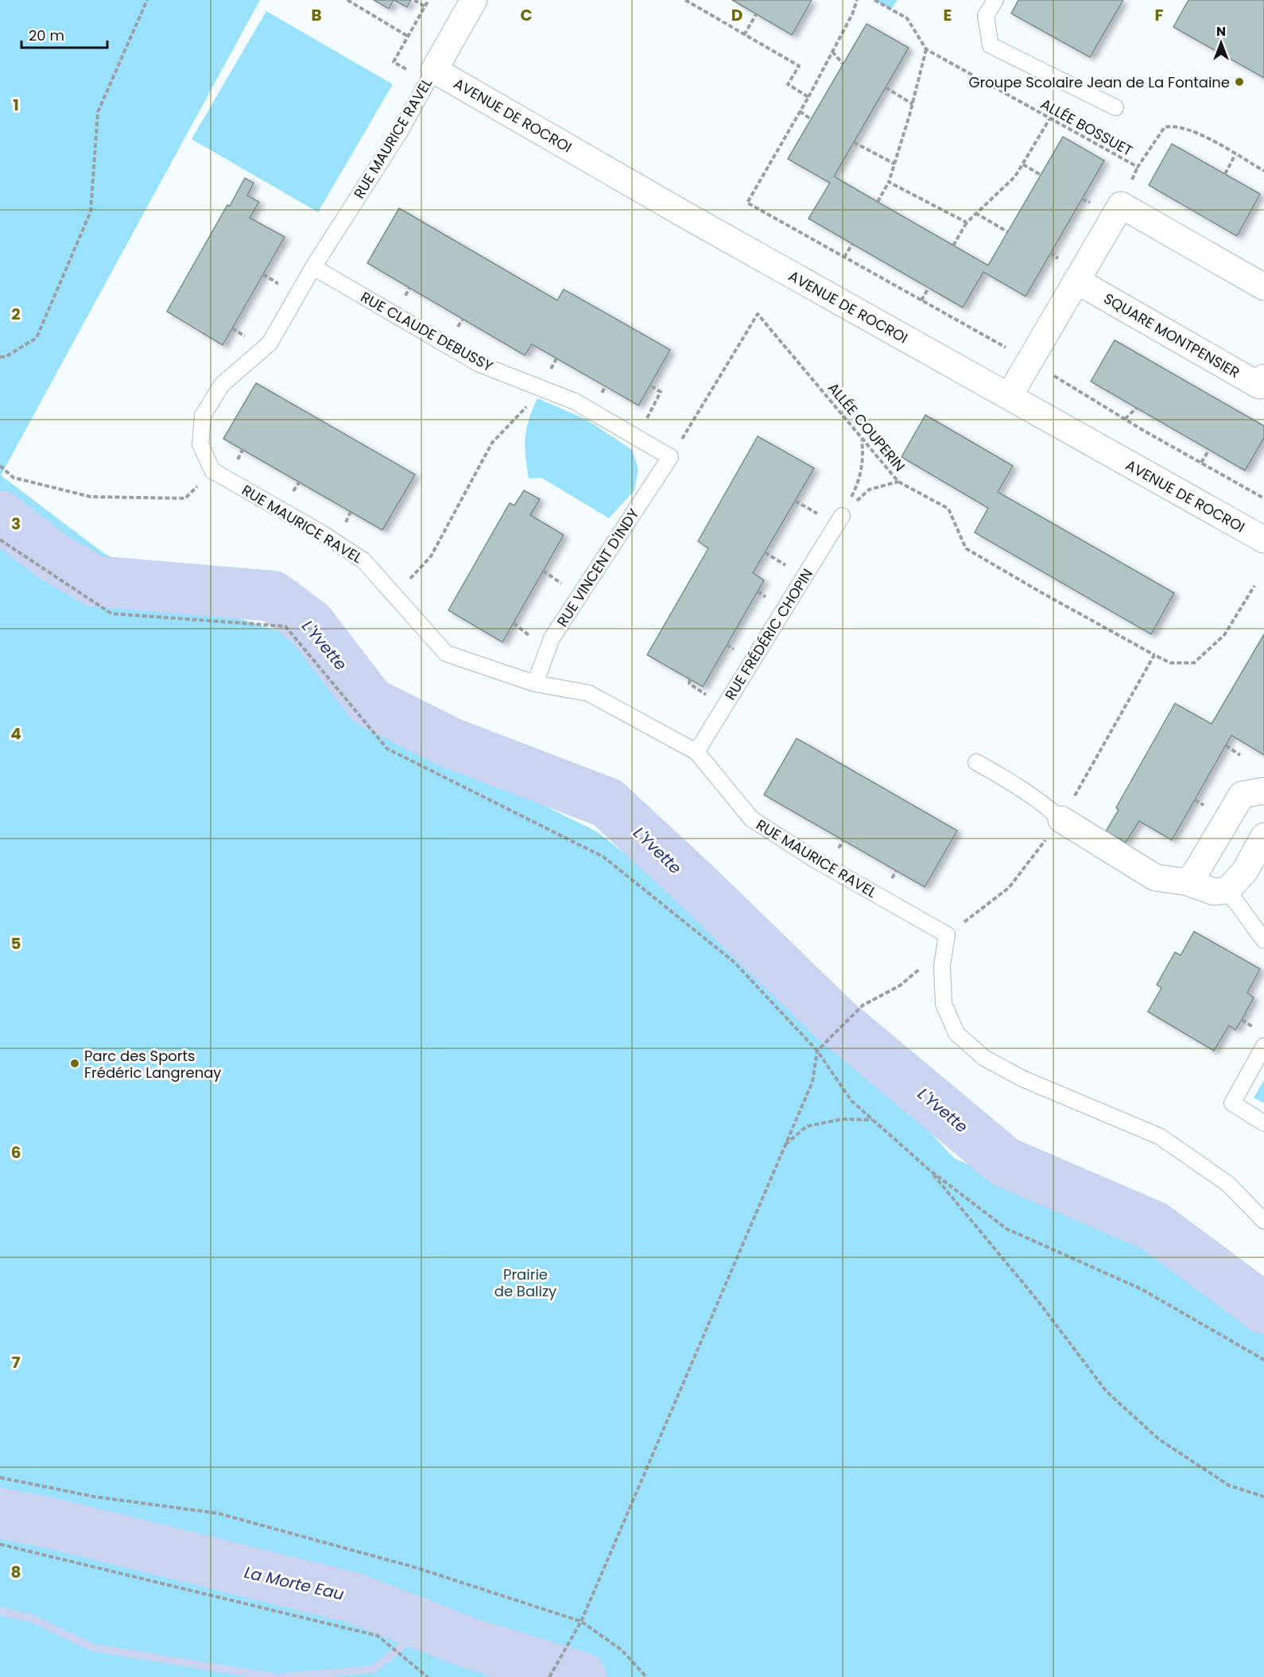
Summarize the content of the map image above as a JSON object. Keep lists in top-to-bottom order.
{
  "streets": {
    "street": ["AVENUE DE ROCROI", "SQUARE MONTPENSIER"],
    "lane": [
      "RUE MAURICE RAVEL",
      "RUE CLAUDE DEBUSSY",
      "RUE VINCENT D'INDY",
      "RUE FRÉDÉRIC CHOPIN"
    ],
    "path": ["ALLÉE BOSSUET", "ALLÉE COUPERIN"]
  },
  "crossings": [
    ["AVENUE DE ROCROI", "RUE MAURICE RAVEL"],
    ["RUE MAURICE RAVEL", "RUE CLAUDE DEBUSSY"],
    ["RUE MAURICE RAVEL", "RUE VINCENT D'INDY"],
    ["RUE MAURICE RAVEL", "RUE FRÉDÉRIC CHOPIN"],
    ["RUE CLAUDE DEBUSSY", "ALLÉE COUPERIN"],
    ["RUE CLAUDE DEBUSSY", "RUE VINCENT D'INDY"],
    ["ALLÉE COUPERIN", "RUE VINCENT D'INDY"]
  ],
  "water": ["L'Yvette", "La Morte Eau"],
  "parks": ["Prairie de Balizy"],
  "places": ["Groupe Scolaire Jean de La Fontaine", "Parc des Sports Frédéric Langrenay"],
  "scale_bar": "20 m",
  "north": "top",
  "grid": {
    "columns": [
      "B",
      "C",
      "D",
      "E",
      "F"
    ],
    "rows": [
      "1",
      "2",
      "3",
      "4",
      "5",
      "6",
      "7",
      "8"
    ]
  }
}
